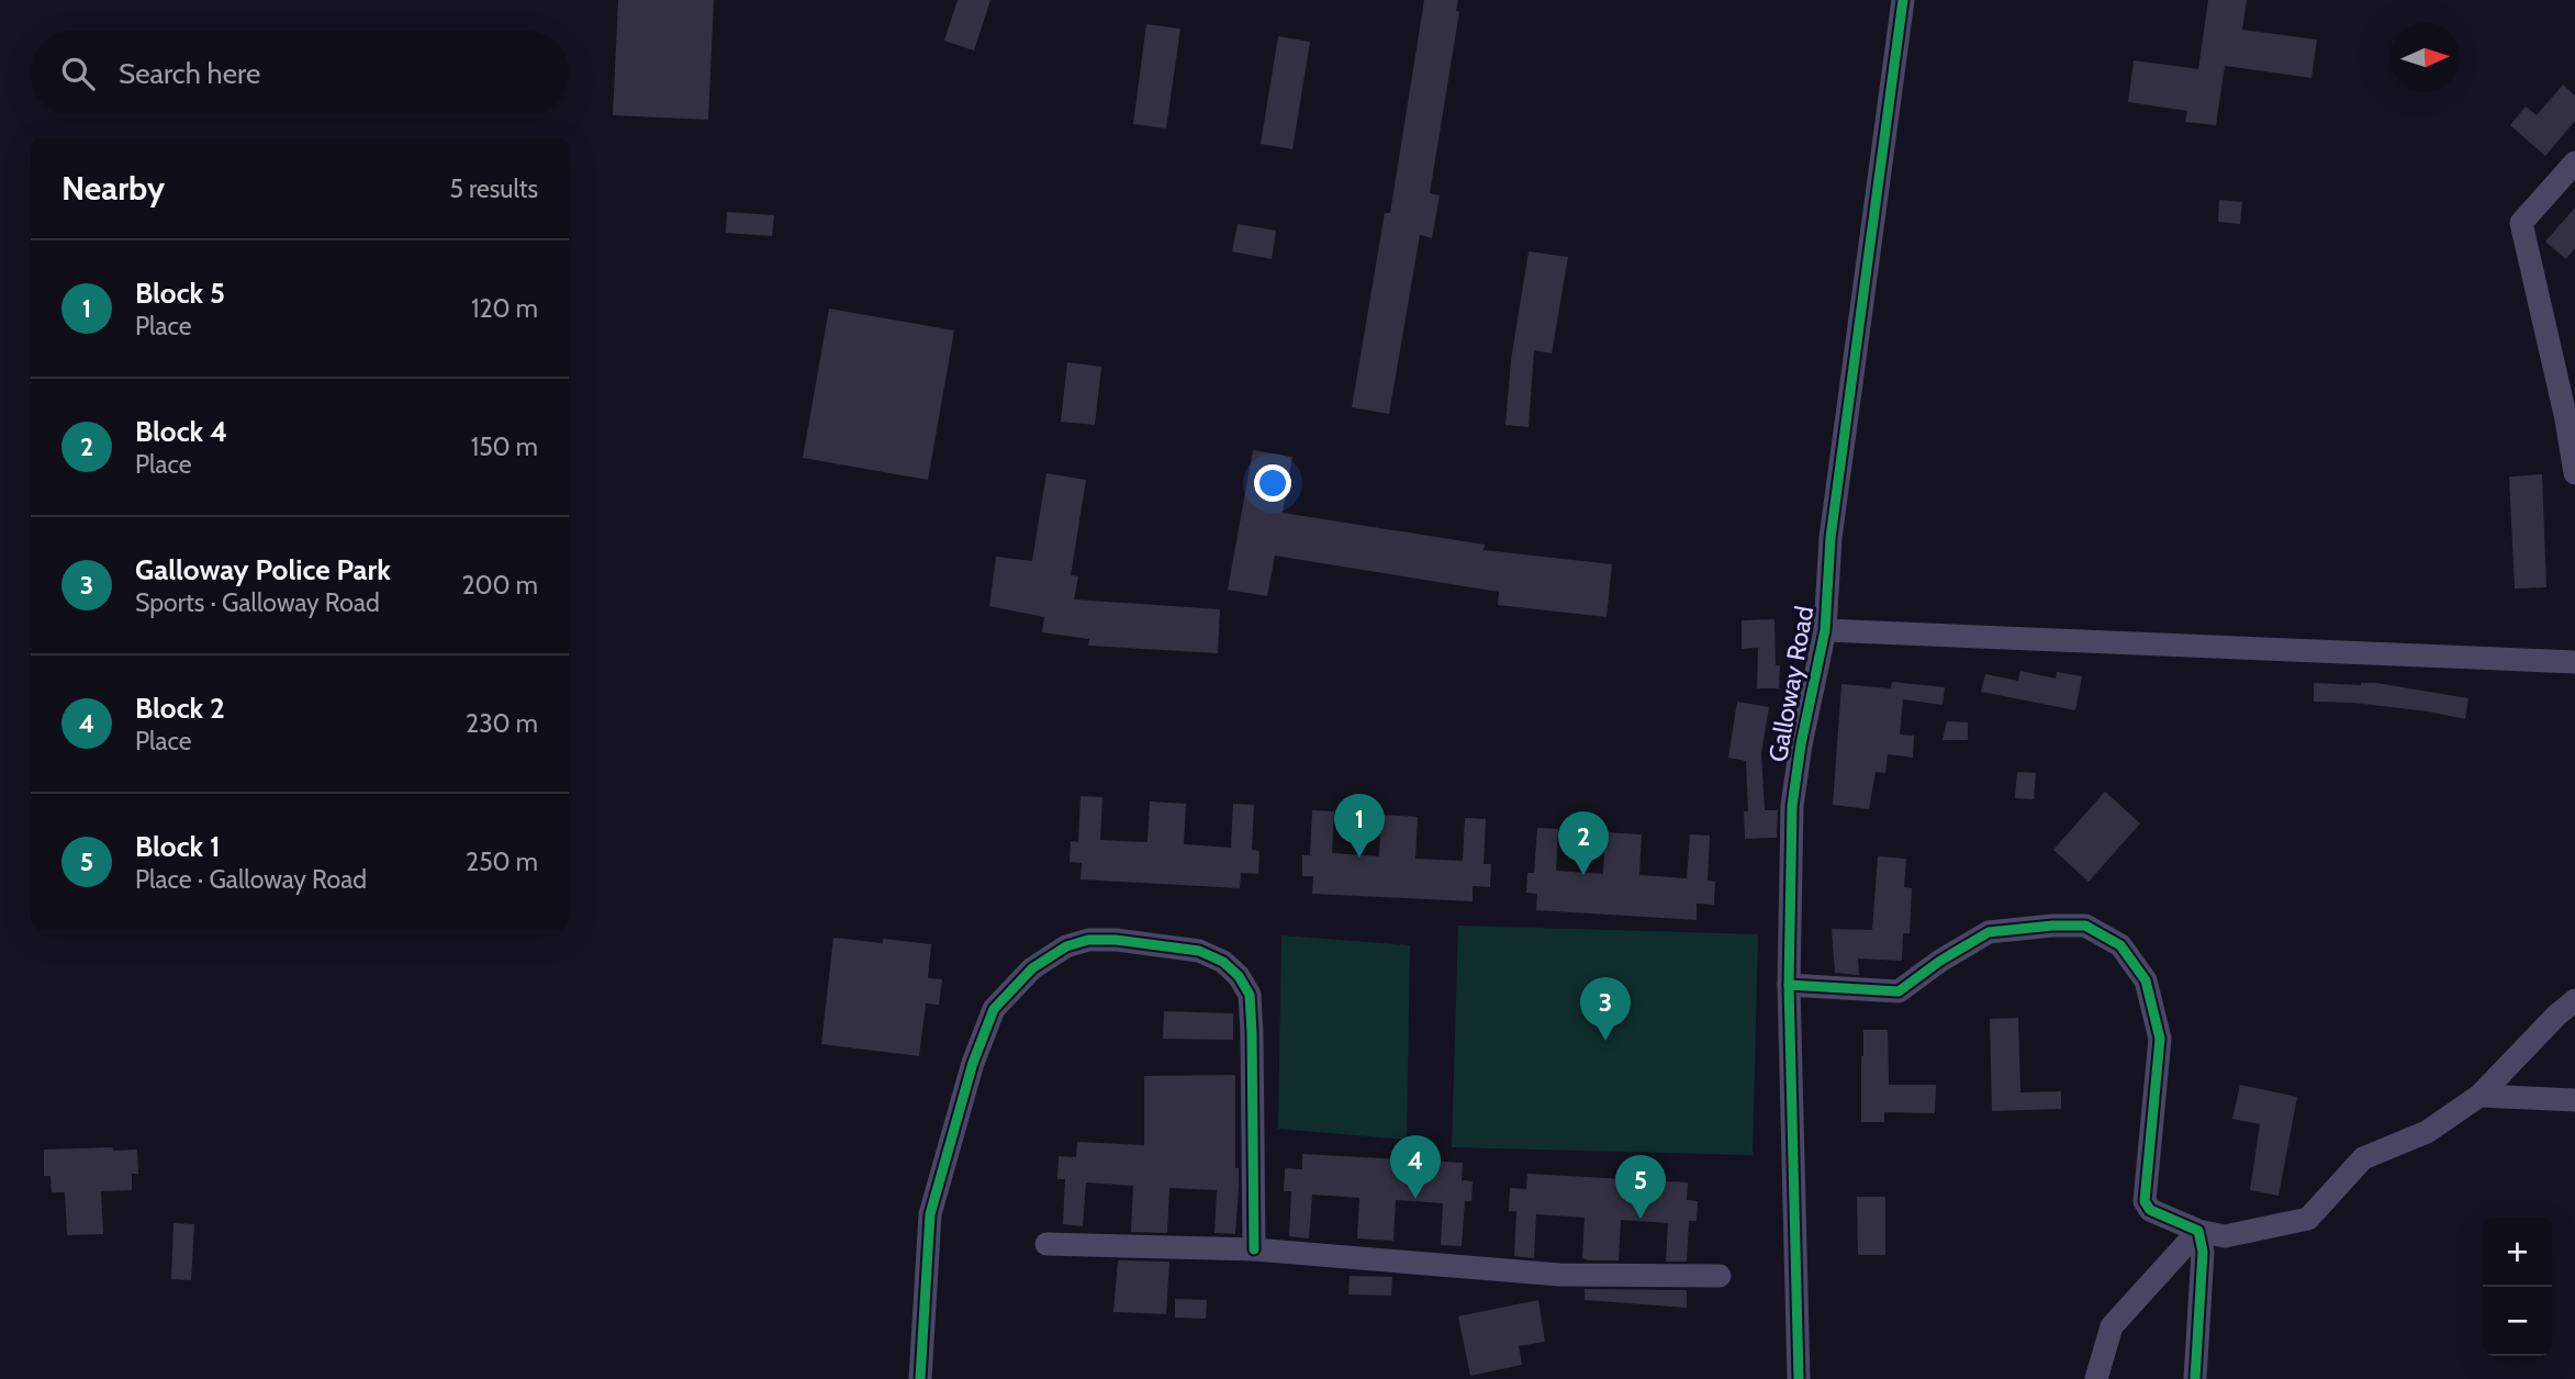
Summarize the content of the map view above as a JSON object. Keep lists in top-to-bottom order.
{
  "streets": {
    "street": ["Galloway Road"]
  },
  "north": "right",
  "page": {
    "search": "Search here",
    "heading": ["Nearby", "5 results"],
    "list": [
      {
        "mark": "1",
        "name": "Block 5",
        "note": "Place",
        "value": "120 m"
      },
      {
        "mark": "2",
        "name": "Block 4",
        "note": "Place",
        "value": "150 m"
      },
      {
        "mark": "3",
        "name": "Galloway Police Park",
        "note": "Sports · Galloway Road",
        "value": "200 m"
      },
      {
        "mark": "4",
        "name": "Block 2",
        "note": "Place",
        "value": "230 m"
      },
      {
        "mark": "5",
        "name": "Block 1",
        "note": "Place · Galloway Road",
        "value": "250 m"
      }
    ],
    "pins": [
      "1",
      "2",
      "3",
      "4",
      "5"
    ],
    "map_buttons": ["+", "−"]
  }
}
